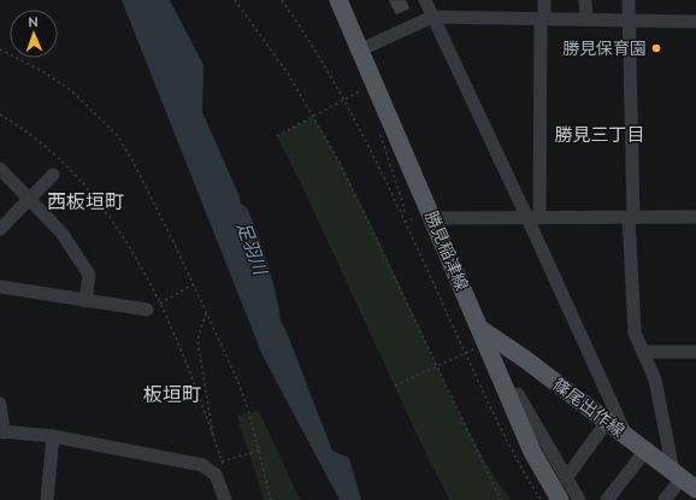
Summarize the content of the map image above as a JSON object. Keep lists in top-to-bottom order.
{
  "streets": {
    "main road": ["勝見稲津線", "篠尾出作線"]
  },
  "crossings": [
    ["勝見稲津線", "篠尾出作線"]
  ],
  "districts": ["勝見三丁目", "西板垣町", "板垣町"],
  "water": ["足羽川"],
  "places": ["勝見保育園"],
  "north": "top"
}
